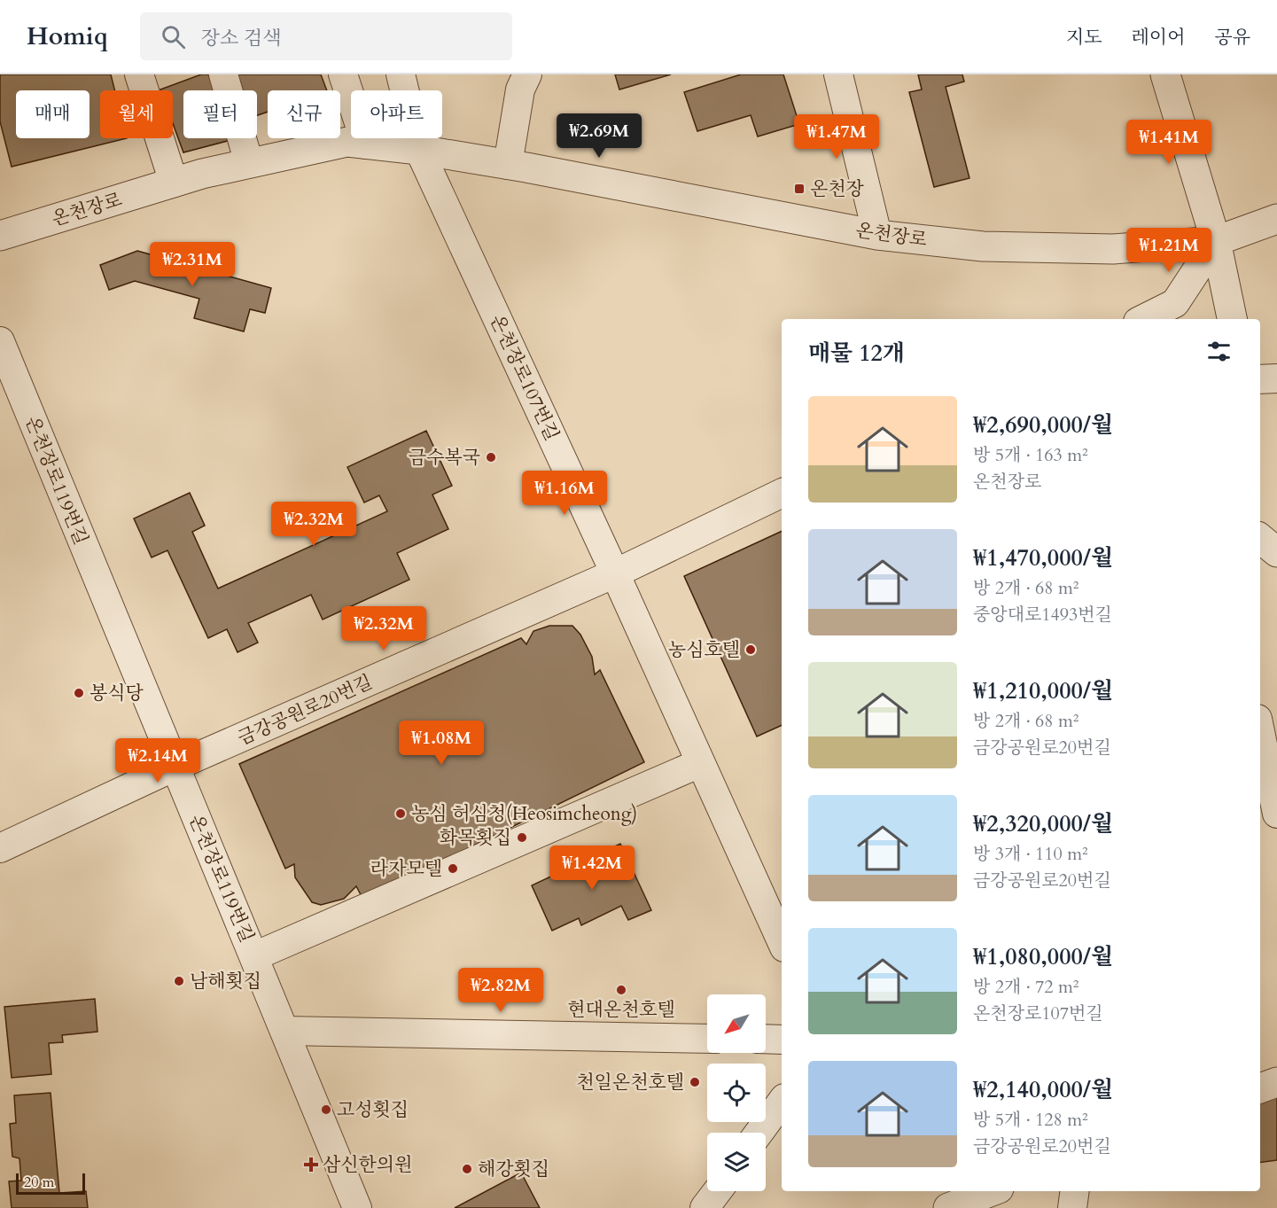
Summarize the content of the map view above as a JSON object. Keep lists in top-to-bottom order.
{
  "streets": {
    "street": [
      "온천장로",
      "온천장로107번길",
      "온천장로119번길",
      "금강공원로20번길"
    ]
  },
  "crossings": [
    ["온천장로", "온천장로107번길"],
    ["온천장로107번길", "금강공원로20번길"],
    ["온천장로119번길", "금강공원로20번길"]
  ],
  "places": {
    "transit": ["온천장"],
    "other": [
      "금수복국",
      "농심호텔",
      "봉식당",
      "농심 허심청(Heosimcheong)",
      "화목횟집",
      "라자모텔",
      "남해횟집",
      "현대온천호텔",
      "천일온천호텔",
      "고성횟집",
      "해강횟집"
    ],
    "health": ["삼신한의원"]
  },
  "scale_bar": "20 m",
  "north": "bottom left",
  "page": {
    "header": "Homiq",
    "search": "장소 검색",
    "nav": ["지도", "레이어", "공유"],
    "chip": [
      "매매",
      "월세",
      "필터",
      "신규",
      "아파트"
    ],
    "price": [
      "₩2.69M",
      "₩1.47M",
      "₩1.41M",
      "₩1.21M",
      "₩2.31M",
      "₩1.16M",
      "₩2.32M",
      "₩2.32M",
      "₩1.08M",
      "₩2.14M",
      "₩1.42M",
      "₩2.82M"
    ],
    "heading": "매물 12개",
    "list": [
      {
        "name": "₩2,690,000/월",
        "note": "방 5개 · 163 m² · 온천장로"
      },
      {
        "name": "₩1,470,000/월",
        "note": "방 2개 · 68 m² · 중앙대로1493번길"
      },
      {
        "name": "₩1,210,000/월",
        "note": "방 2개 · 68 m² · 금강공원로20번길"
      },
      {
        "name": "₩2,320,000/월",
        "note": "방 3개 · 110 m² · 금강공원로20번길"
      },
      {
        "name": "₩1,080,000/월",
        "note": "방 2개 · 72 m² · 온천장로107번길"
      },
      {
        "name": "₩2,140,000/월",
        "note": "방 5개 · 128 m² · 금강공원로20번길"
      }
    ],
    "scale": "20 m"
  }
}
